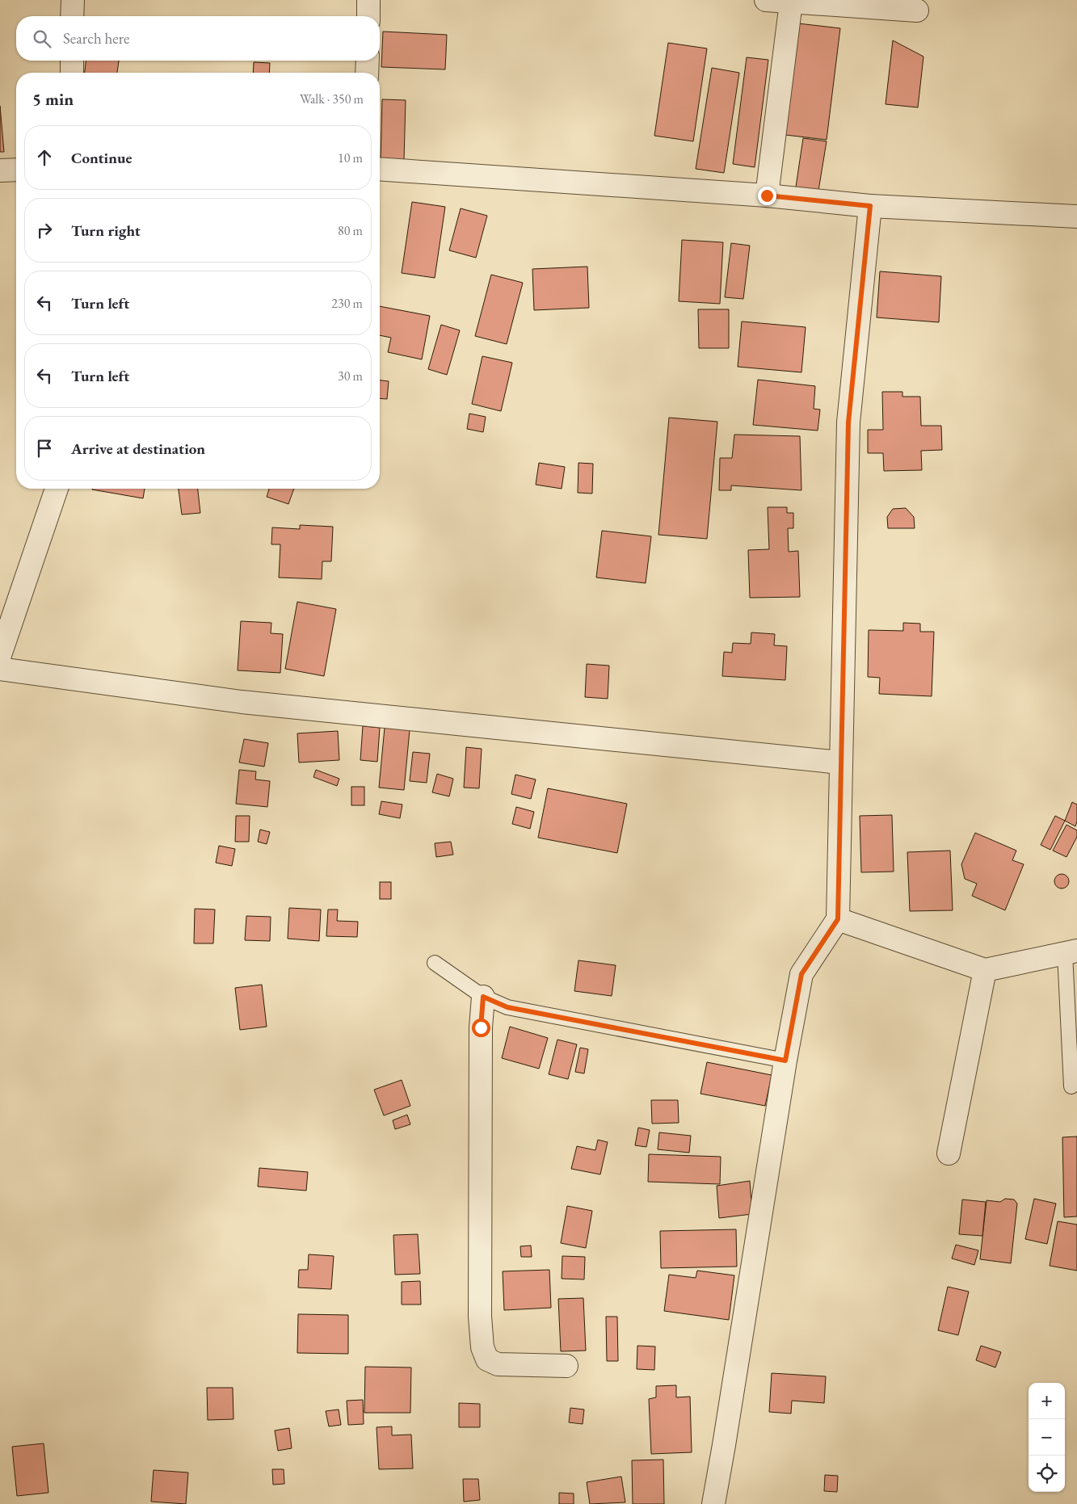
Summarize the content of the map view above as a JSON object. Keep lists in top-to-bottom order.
{
  "page": {
    "search": "Search here",
    "heading": ["5 min", "Walk · 350 m"],
    "list": [
      ["Continue", "10 m"],
      ["Turn right", "80 m"],
      ["Turn left", "230 m"],
      ["Turn left", "30 m"],
      "Arrive at destination"
    ],
    "map_buttons": ["+", "−"]
  }
}
